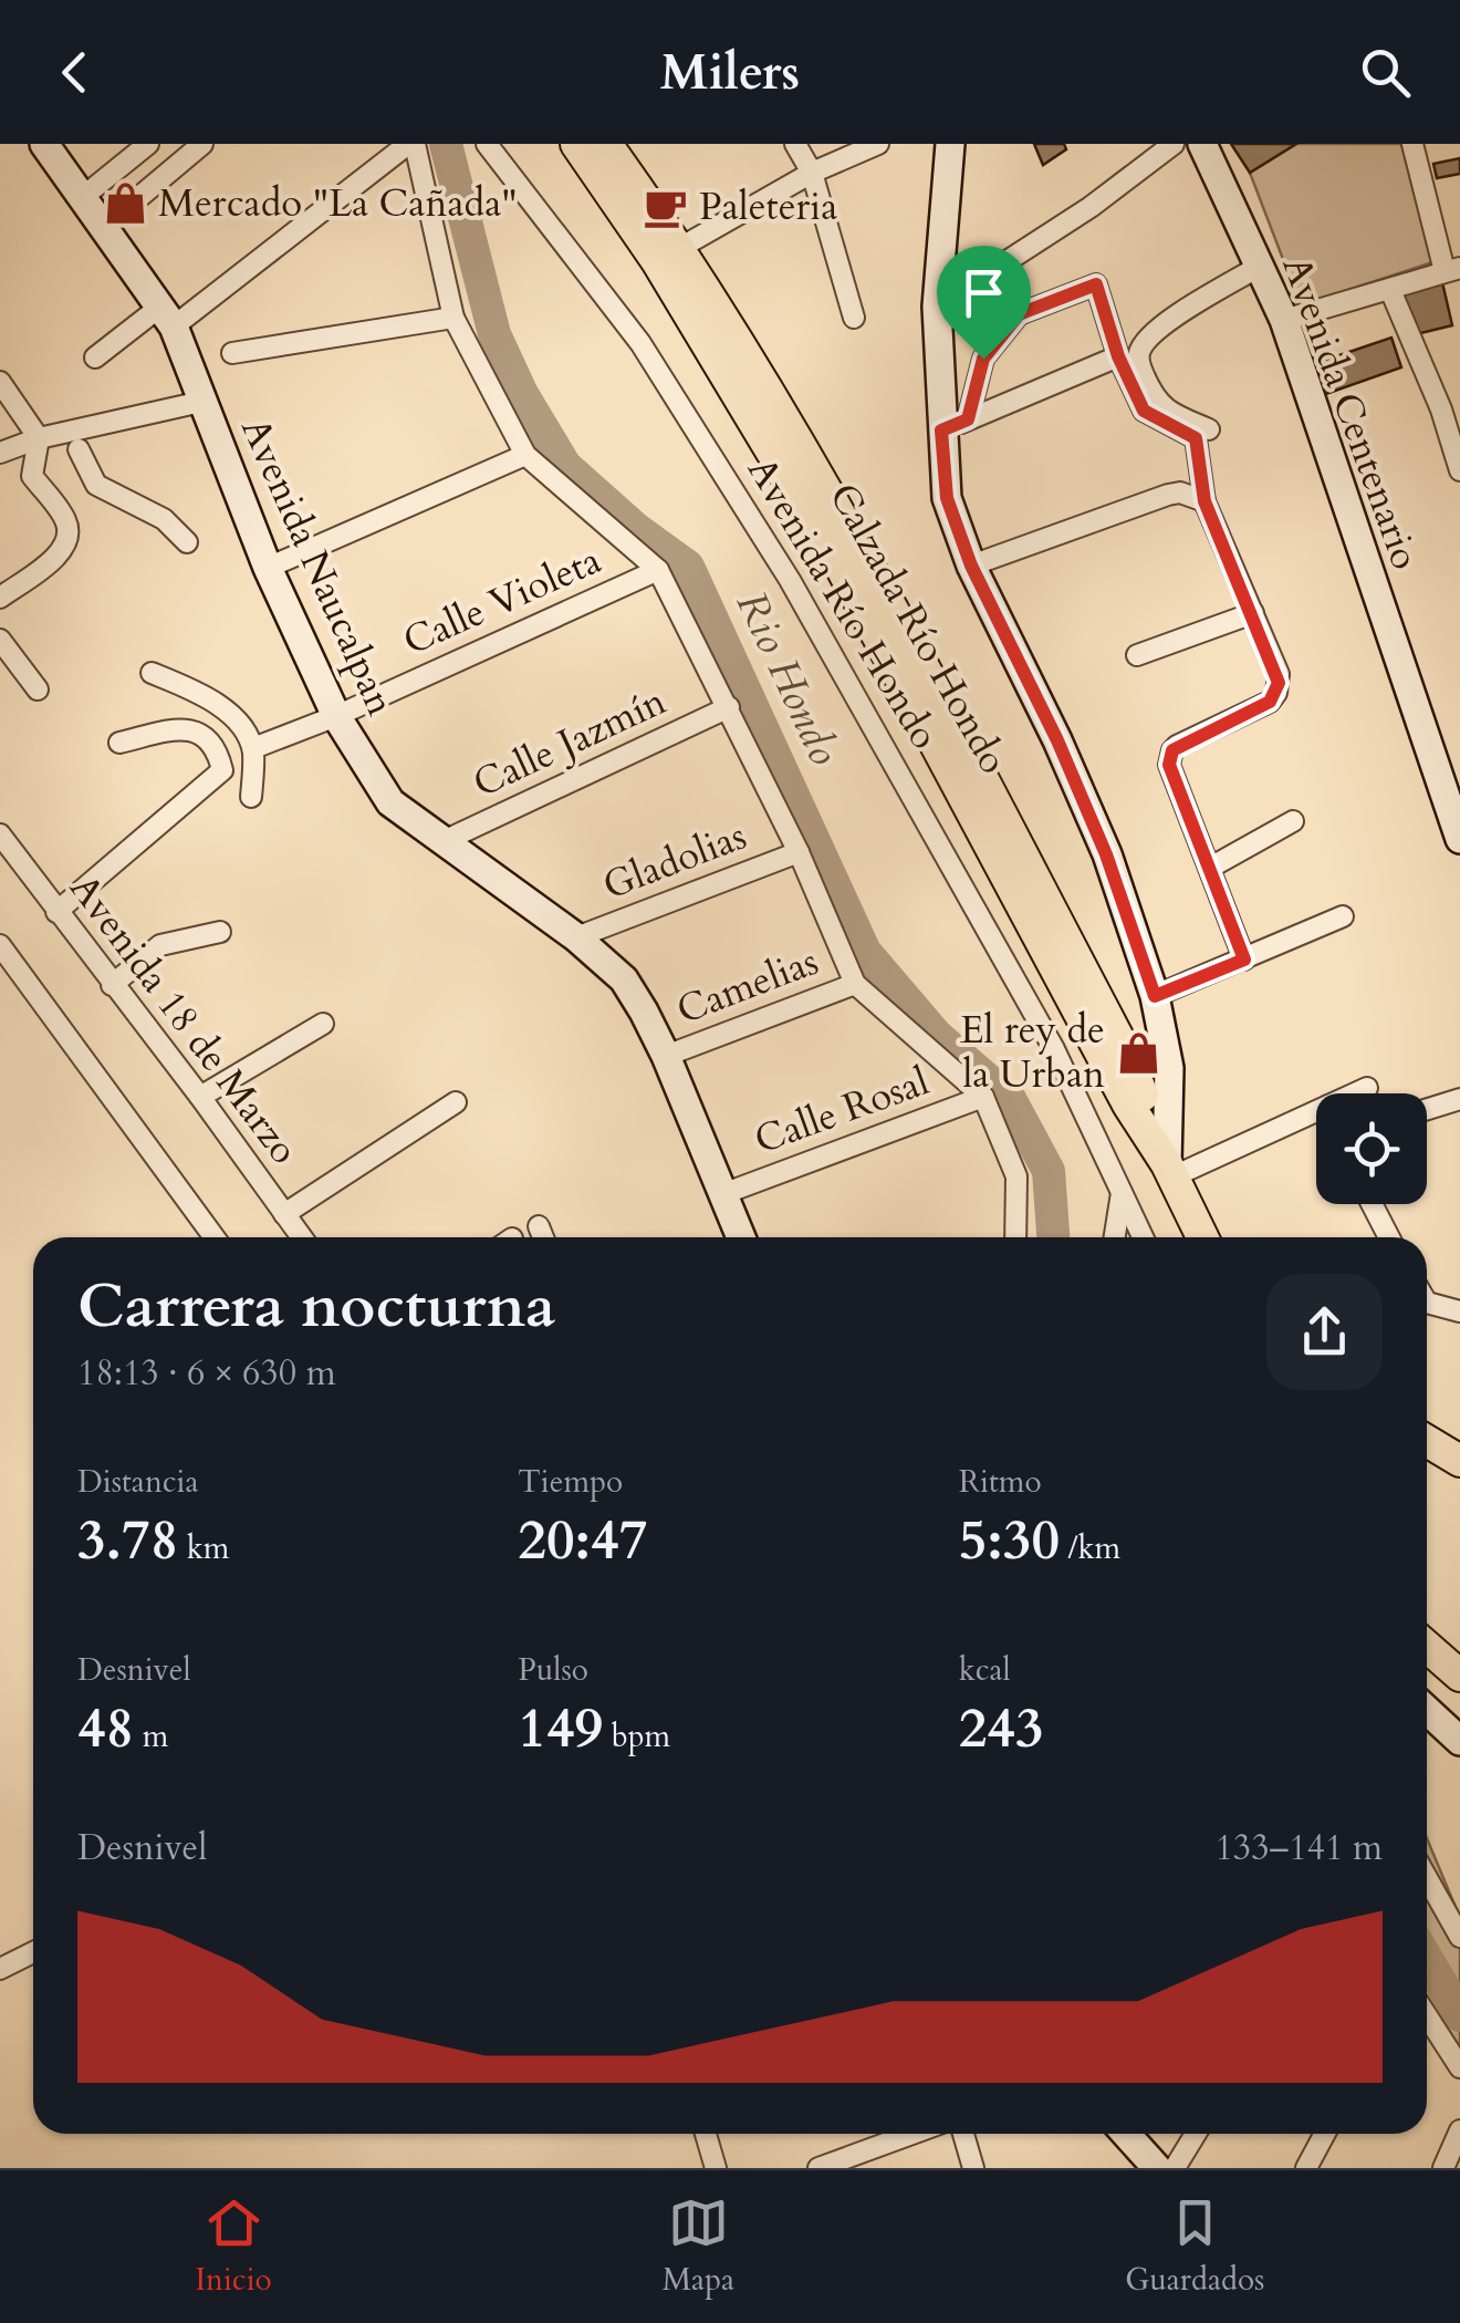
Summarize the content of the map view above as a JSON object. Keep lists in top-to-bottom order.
{
  "streets": {
    "main road": ["Avenida Centenario", "Avenida Naucalpan", "Calzada Río Hondo"],
    "street": [
      "Calle Violeta",
      "Avenida Río Hondo",
      "Calle Jazmín",
      "Gladolias",
      "Camelias",
      "Avenida 18 de Marzo",
      "Calle Rosal"
    ]
  },
  "crossings": [
    ["Avenida Naucalpan", "Calle Violeta"],
    ["Avenida Naucalpan", "Calle Jazmín"],
    ["Avenida Naucalpan", "Gladolias"],
    ["Avenida Naucalpan", "Camelias"],
    ["Avenida Naucalpan", "Calle Rosal"]
  ],
  "water": ["Rio Hondo"],
  "places": {
    "shop": ["Mercado \"La Cañada\"", "El rey de la Urban"],
    "cafe": ["Paleteria"]
  },
  "page": {
    "header": "Milers",
    "heading": ["Carrera nocturna", "18:13 · 6 × 630 m"],
    "stats": [
      ["Distancia", "3.78 km"],
      ["Tiempo", "20:47"],
      ["Ritmo", "5:30 /km"],
      ["Desnivel", "48 m"],
      ["Pulso", "149 bpm"],
      ["kcal", "243"]
    ],
    "chart": ["Desnivel", "133–141 m"],
    "tabs": ["Inicio", "Mapa", "Guardados"]
  }
}
